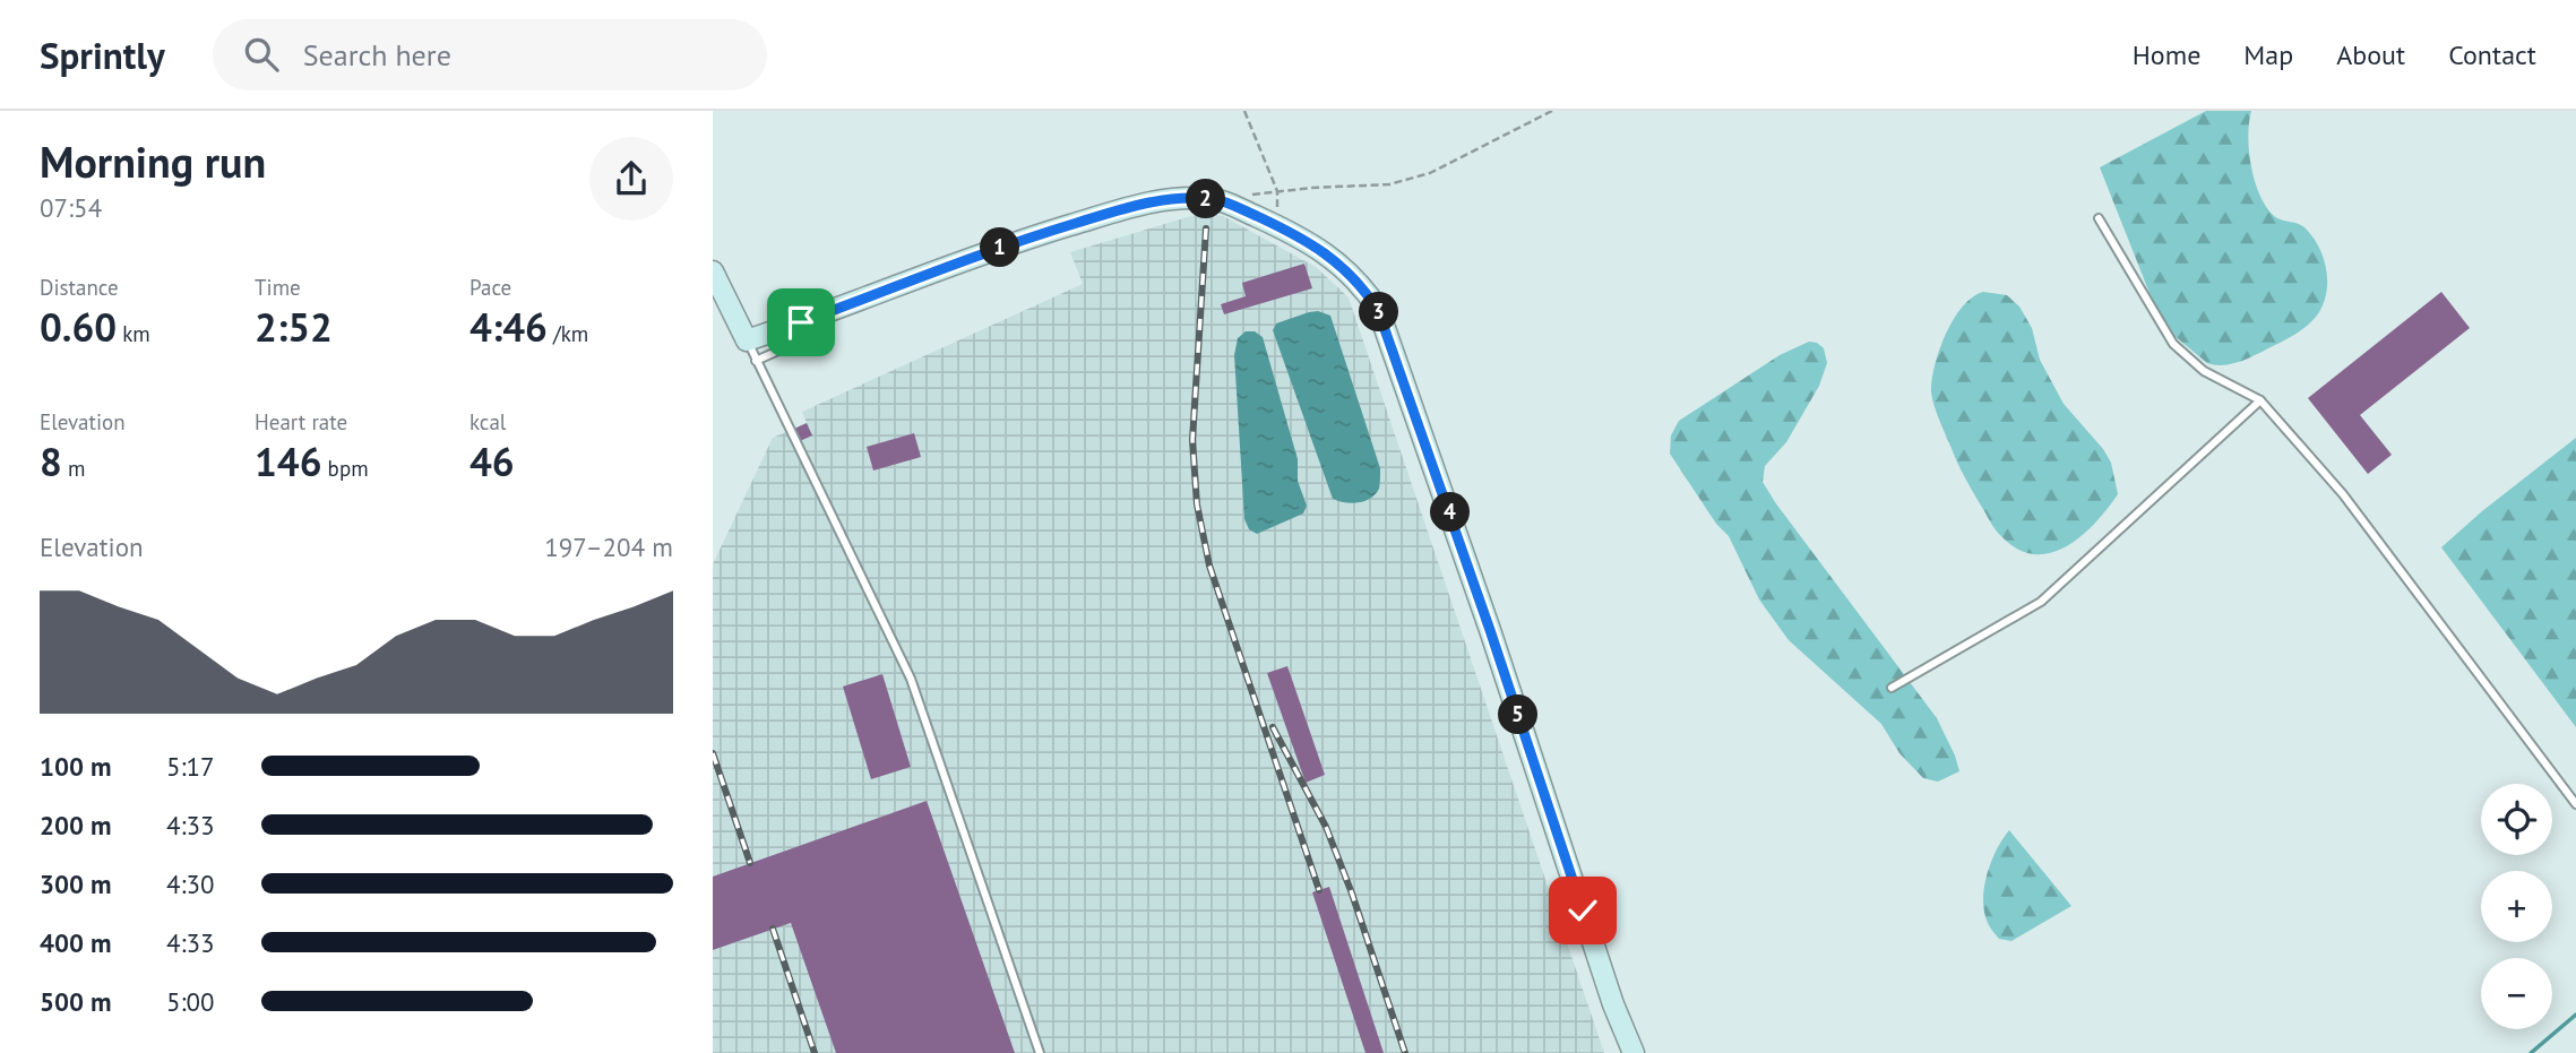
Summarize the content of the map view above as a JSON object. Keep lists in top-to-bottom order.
{
  "page": {
    "header": "Sprintly",
    "search": "Search here",
    "nav": [
      "Home",
      "Map",
      "About",
      "Contact"
    ],
    "heading": ["Morning run", "07:54"],
    "pins": [
      "2",
      "1",
      "3",
      "4",
      "5"
    ],
    "stats": [
      ["Distance", "0.60 km"],
      ["Time", "2:52"],
      ["Pace", "4:46 /km"],
      ["Elevation", "8 m"],
      ["Heart rate", "146 bpm"],
      ["kcal", "46"]
    ],
    "chart": ["Elevation", "197–204 m"],
    "list": [
      {
        "name": "100 m",
        "note": "5:17"
      },
      {
        "name": "200 m",
        "note": "4:33"
      },
      {
        "name": "300 m",
        "note": "4:30"
      },
      {
        "name": "400 m",
        "note": "4:33"
      },
      {
        "name": "500 m",
        "note": "5:00"
      }
    ],
    "map_buttons": ["+", "−"]
  }
}
